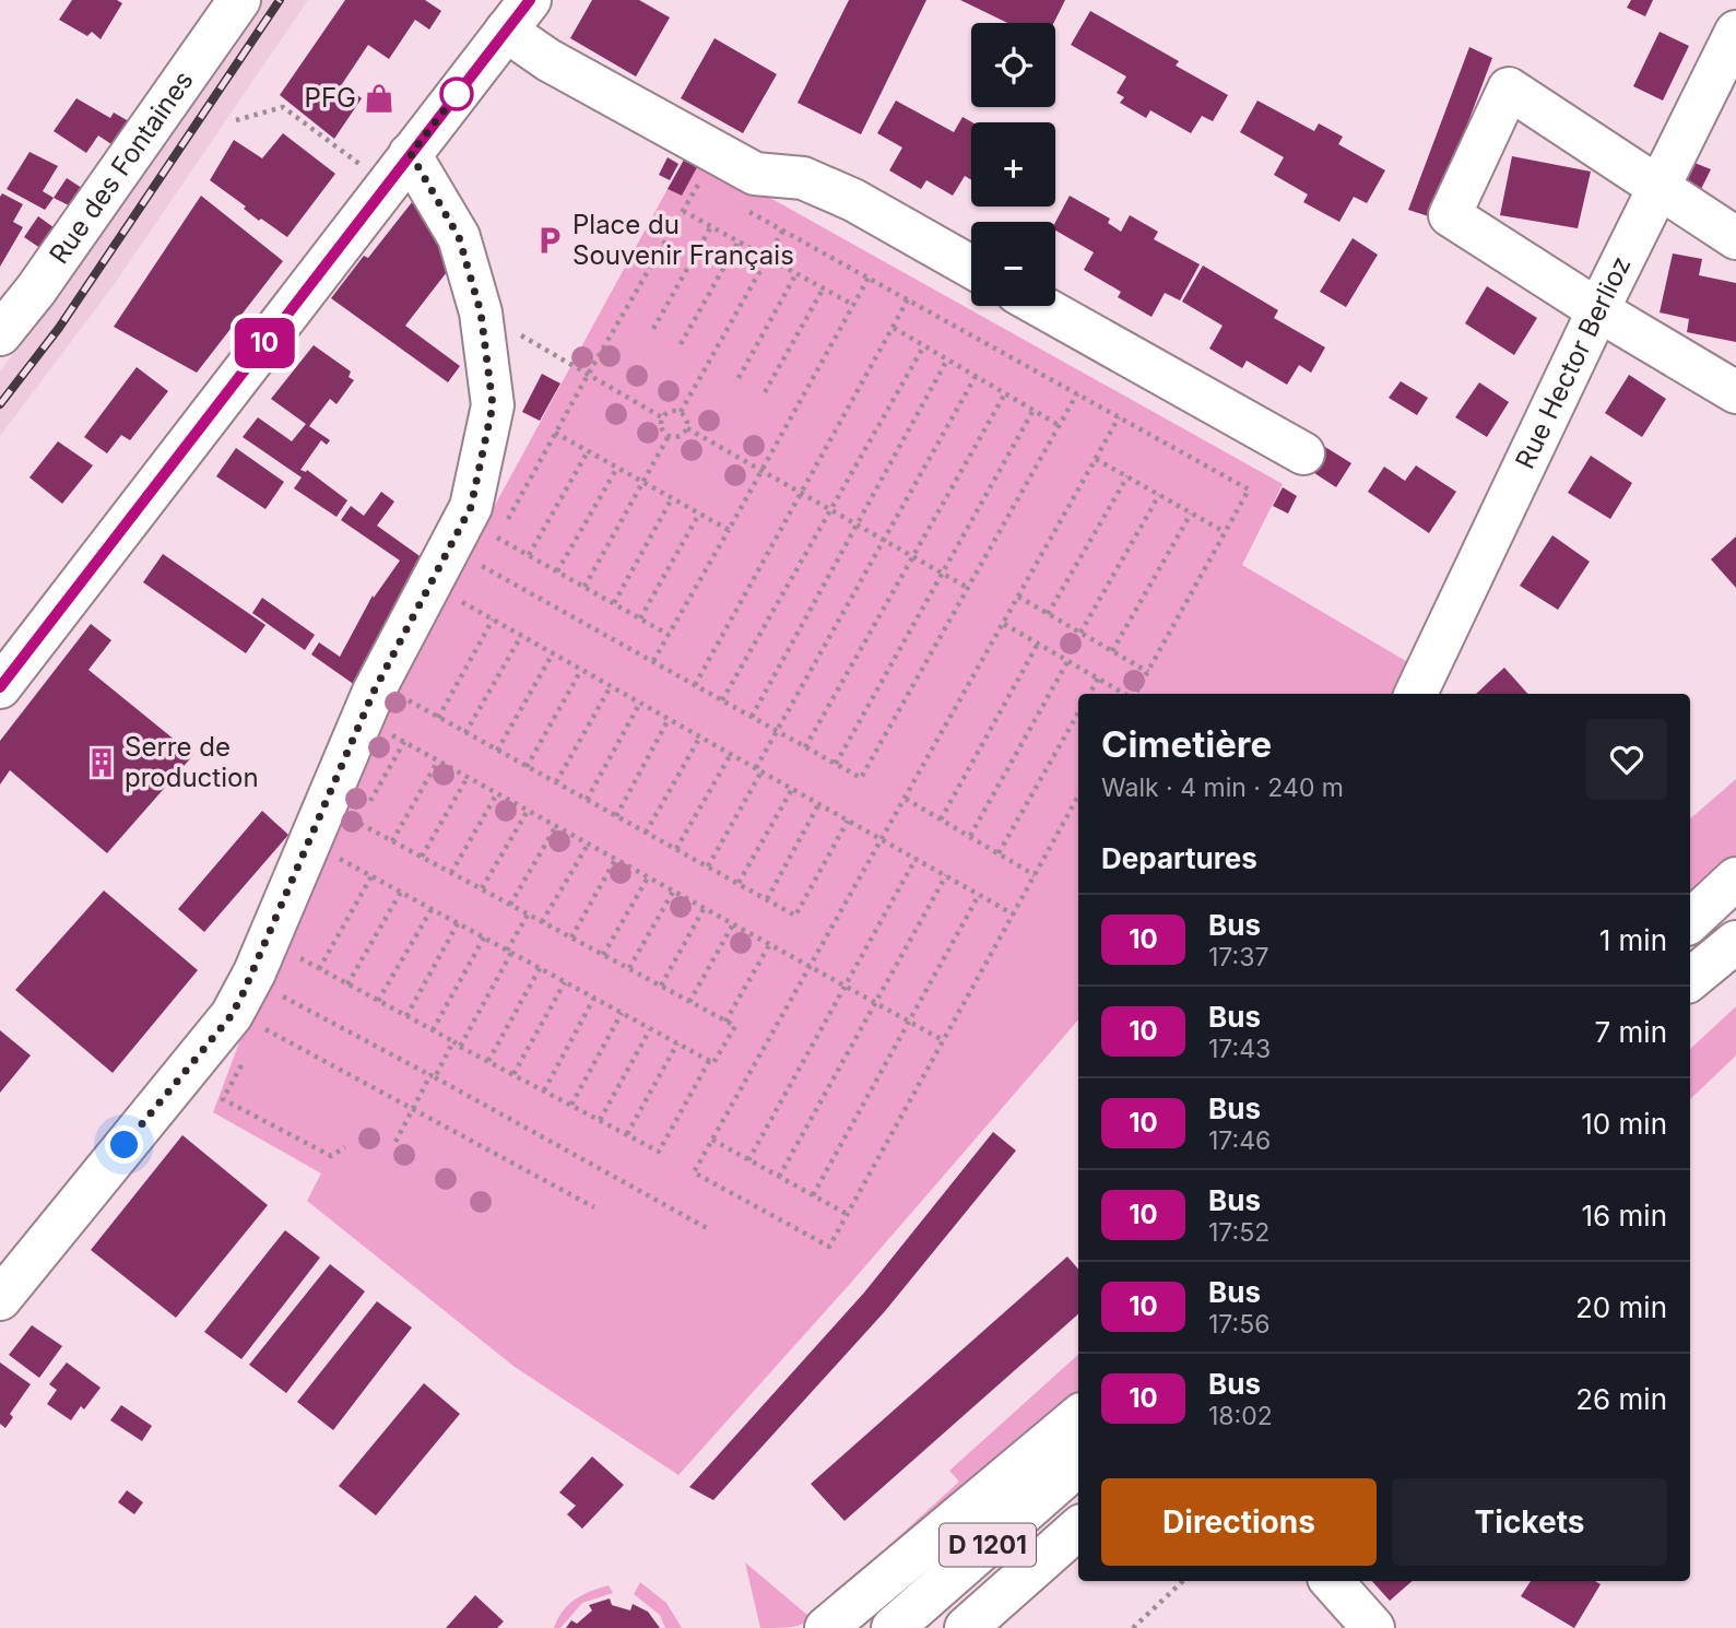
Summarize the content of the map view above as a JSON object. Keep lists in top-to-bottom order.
{
  "streets": {
    "street": ["Rue des Fontaines", "Rue Hector Berlioz", "D 1201"]
  },
  "places": {
    "shop": ["PFG"],
    "parking": ["Place du Souvenir Français"],
    "building": ["Serre de production"]
  },
  "lines": ["bus line 10"],
  "page": {
    "on_map": "10",
    "map_buttons": ["+", "−"],
    "heading": [
      ["Cimetière", "Walk · 4 min · 240 m"],
      "Departures"
    ],
    "list": [
      {
        "mark": "10",
        "name": "Bus",
        "note": "17:37",
        "value": "1 min"
      },
      {
        "mark": "10",
        "name": "Bus",
        "note": "17:43",
        "value": "7 min"
      },
      {
        "mark": "10",
        "name": "Bus",
        "note": "17:46",
        "value": "10 min"
      },
      {
        "mark": "10",
        "name": "Bus",
        "note": "17:52",
        "value": "16 min"
      },
      {
        "mark": "10",
        "name": "Bus",
        "note": "17:56",
        "value": "20 min"
      },
      {
        "mark": "10",
        "name": "Bus",
        "note": "18:02",
        "value": "26 min"
      }
    ],
    "buttons": ["Directions", "Tickets"]
  }
}
